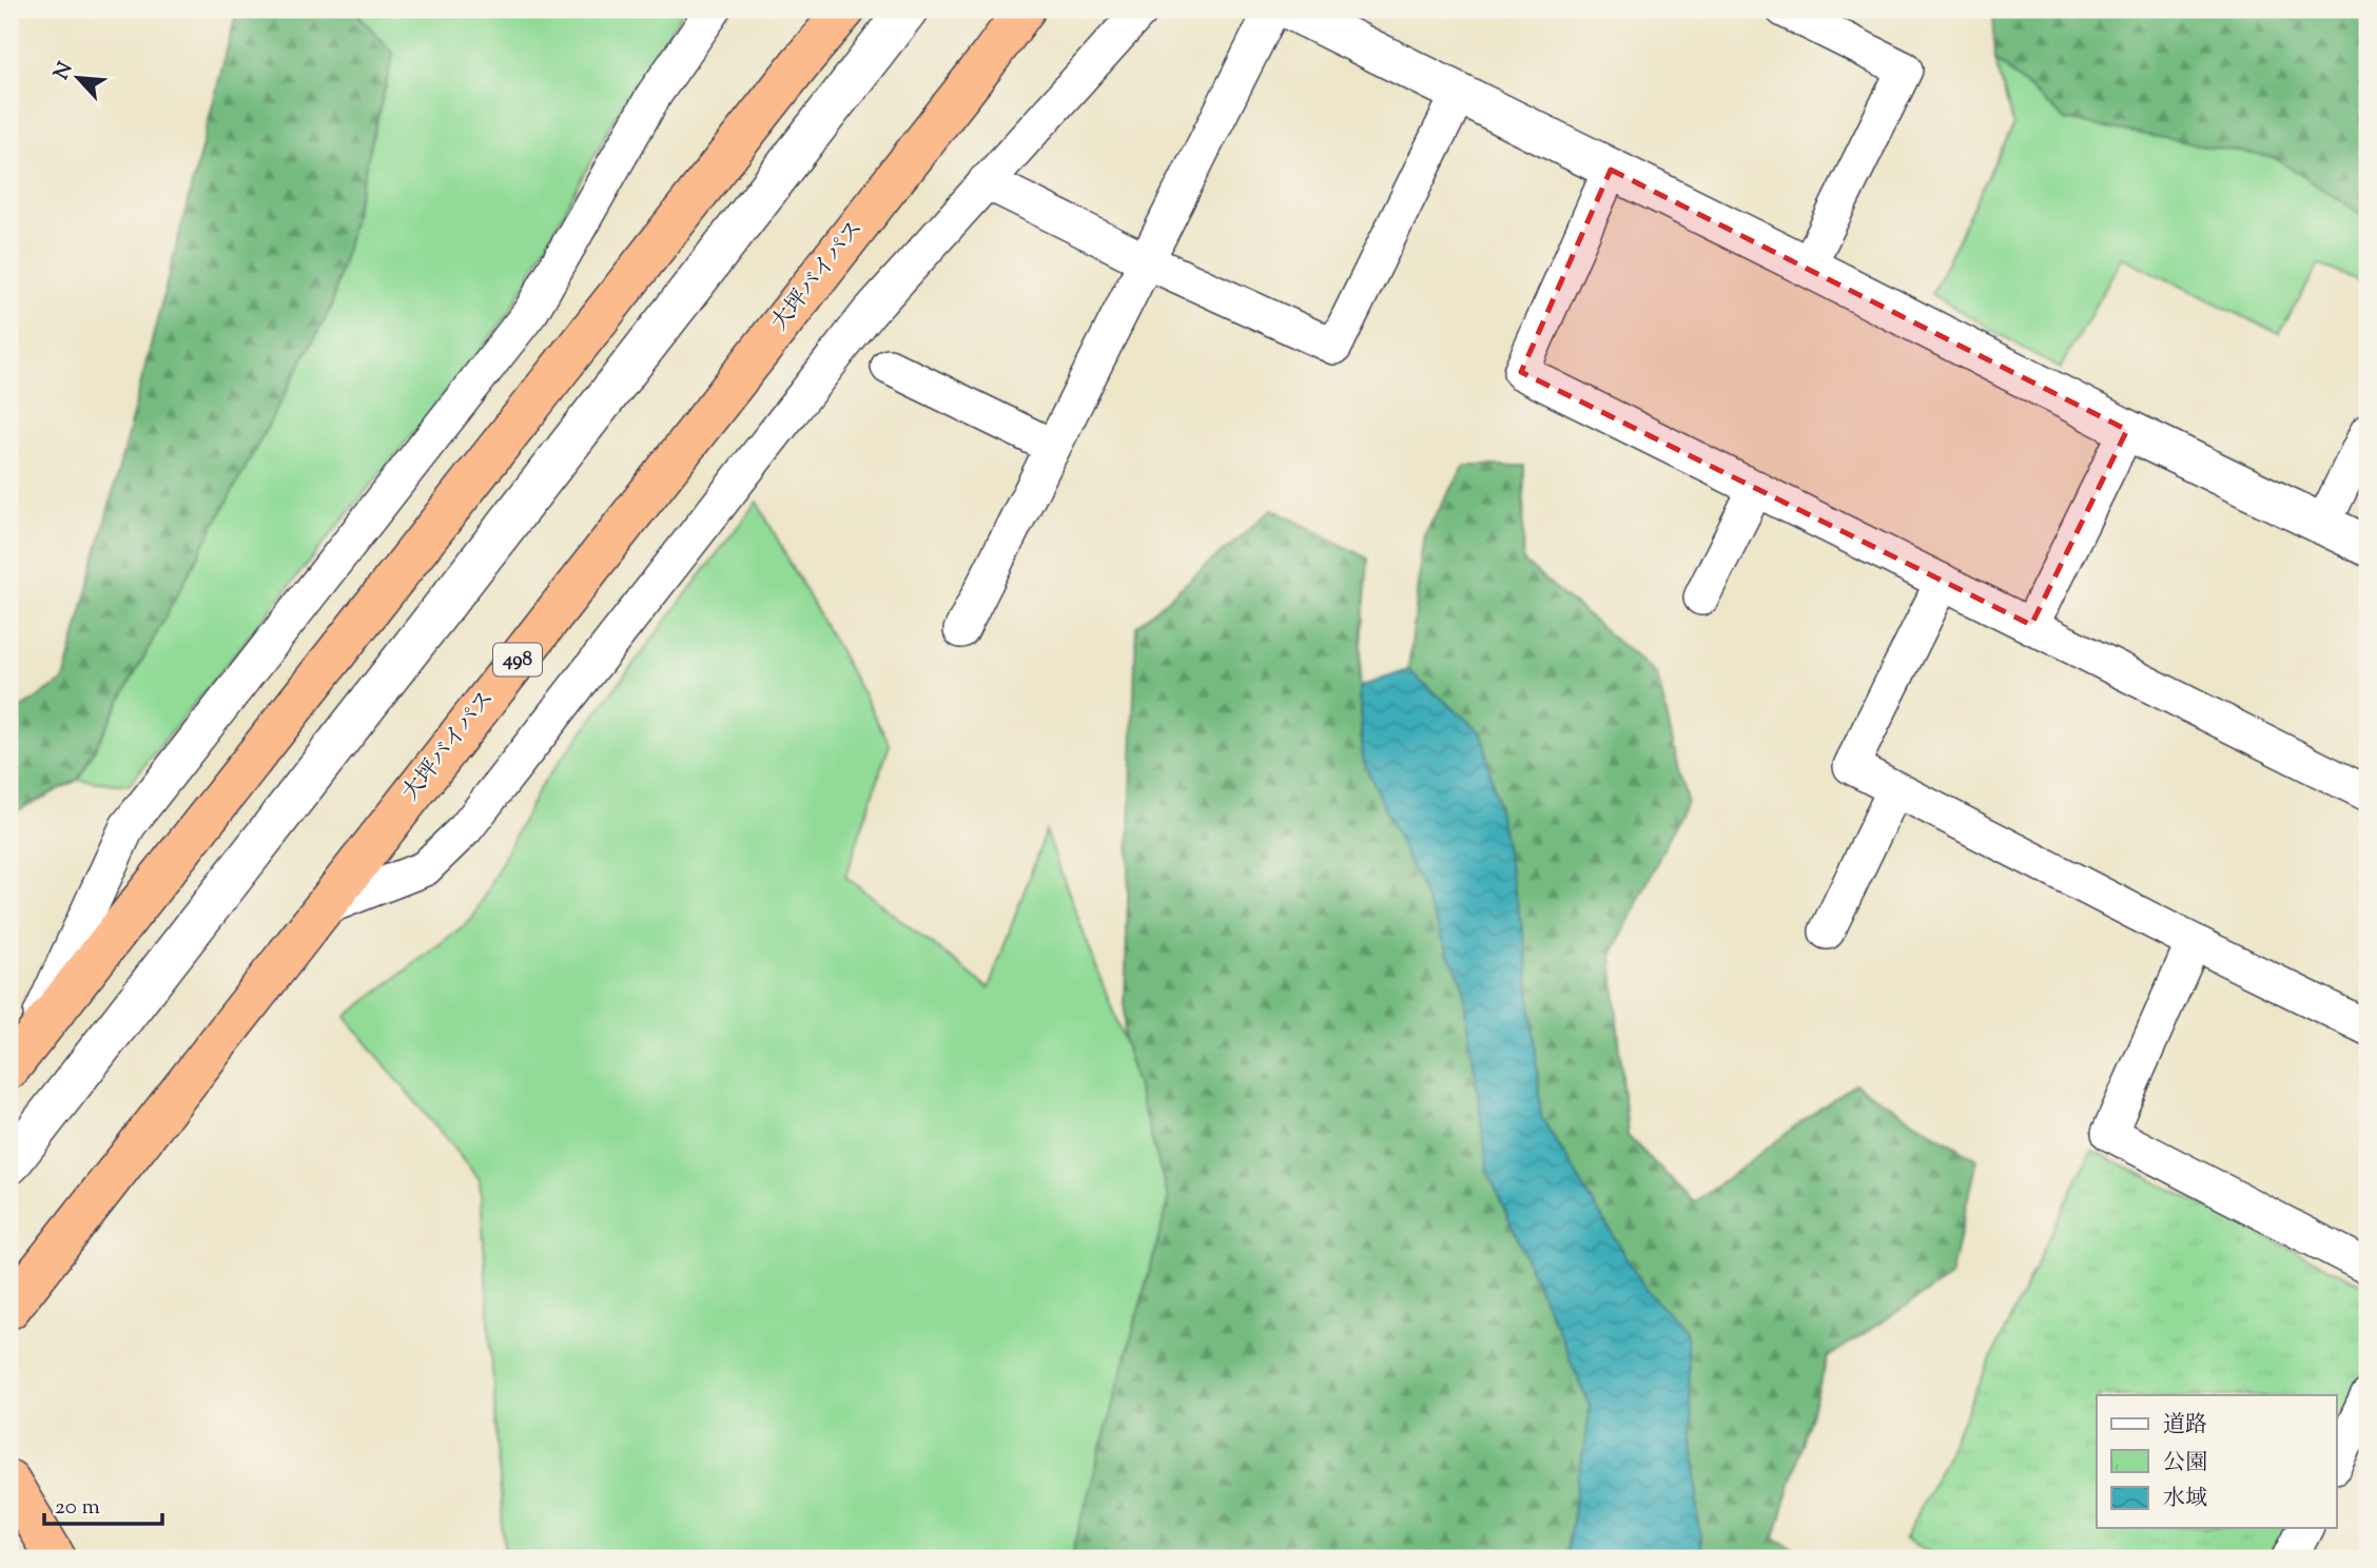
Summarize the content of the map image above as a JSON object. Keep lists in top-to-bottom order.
{
  "streets": {
    "highway": ["大坪バイパス", "498"]
  },
  "legend": ["道路", "公園", "水域"],
  "scale_bar": "20 m",
  "north": "top left"
}
